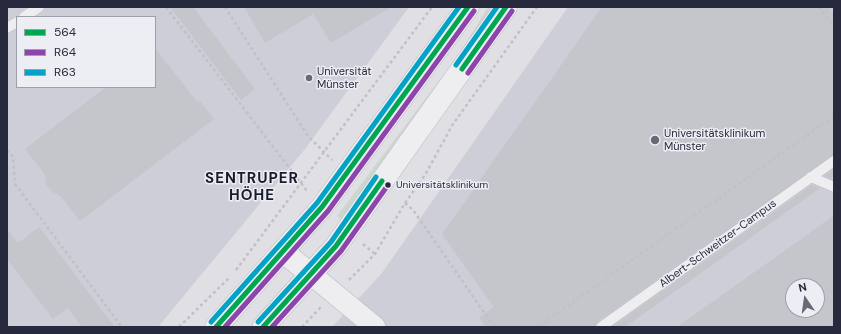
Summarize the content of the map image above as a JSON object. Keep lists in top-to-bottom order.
{
  "streets": {
    "lane": ["Albert-Schweitzer-Campus"]
  },
  "districts": ["SENTRUPER HÖHE"],
  "places": ["Universität Münster", "Universitätsklinikum Münster", "Universitätsklinikum"],
  "lines": ["transit line 564", "transit line R63", "transit line R64"],
  "legend": ["564", "R64", "R63"],
  "north": "top"
}
